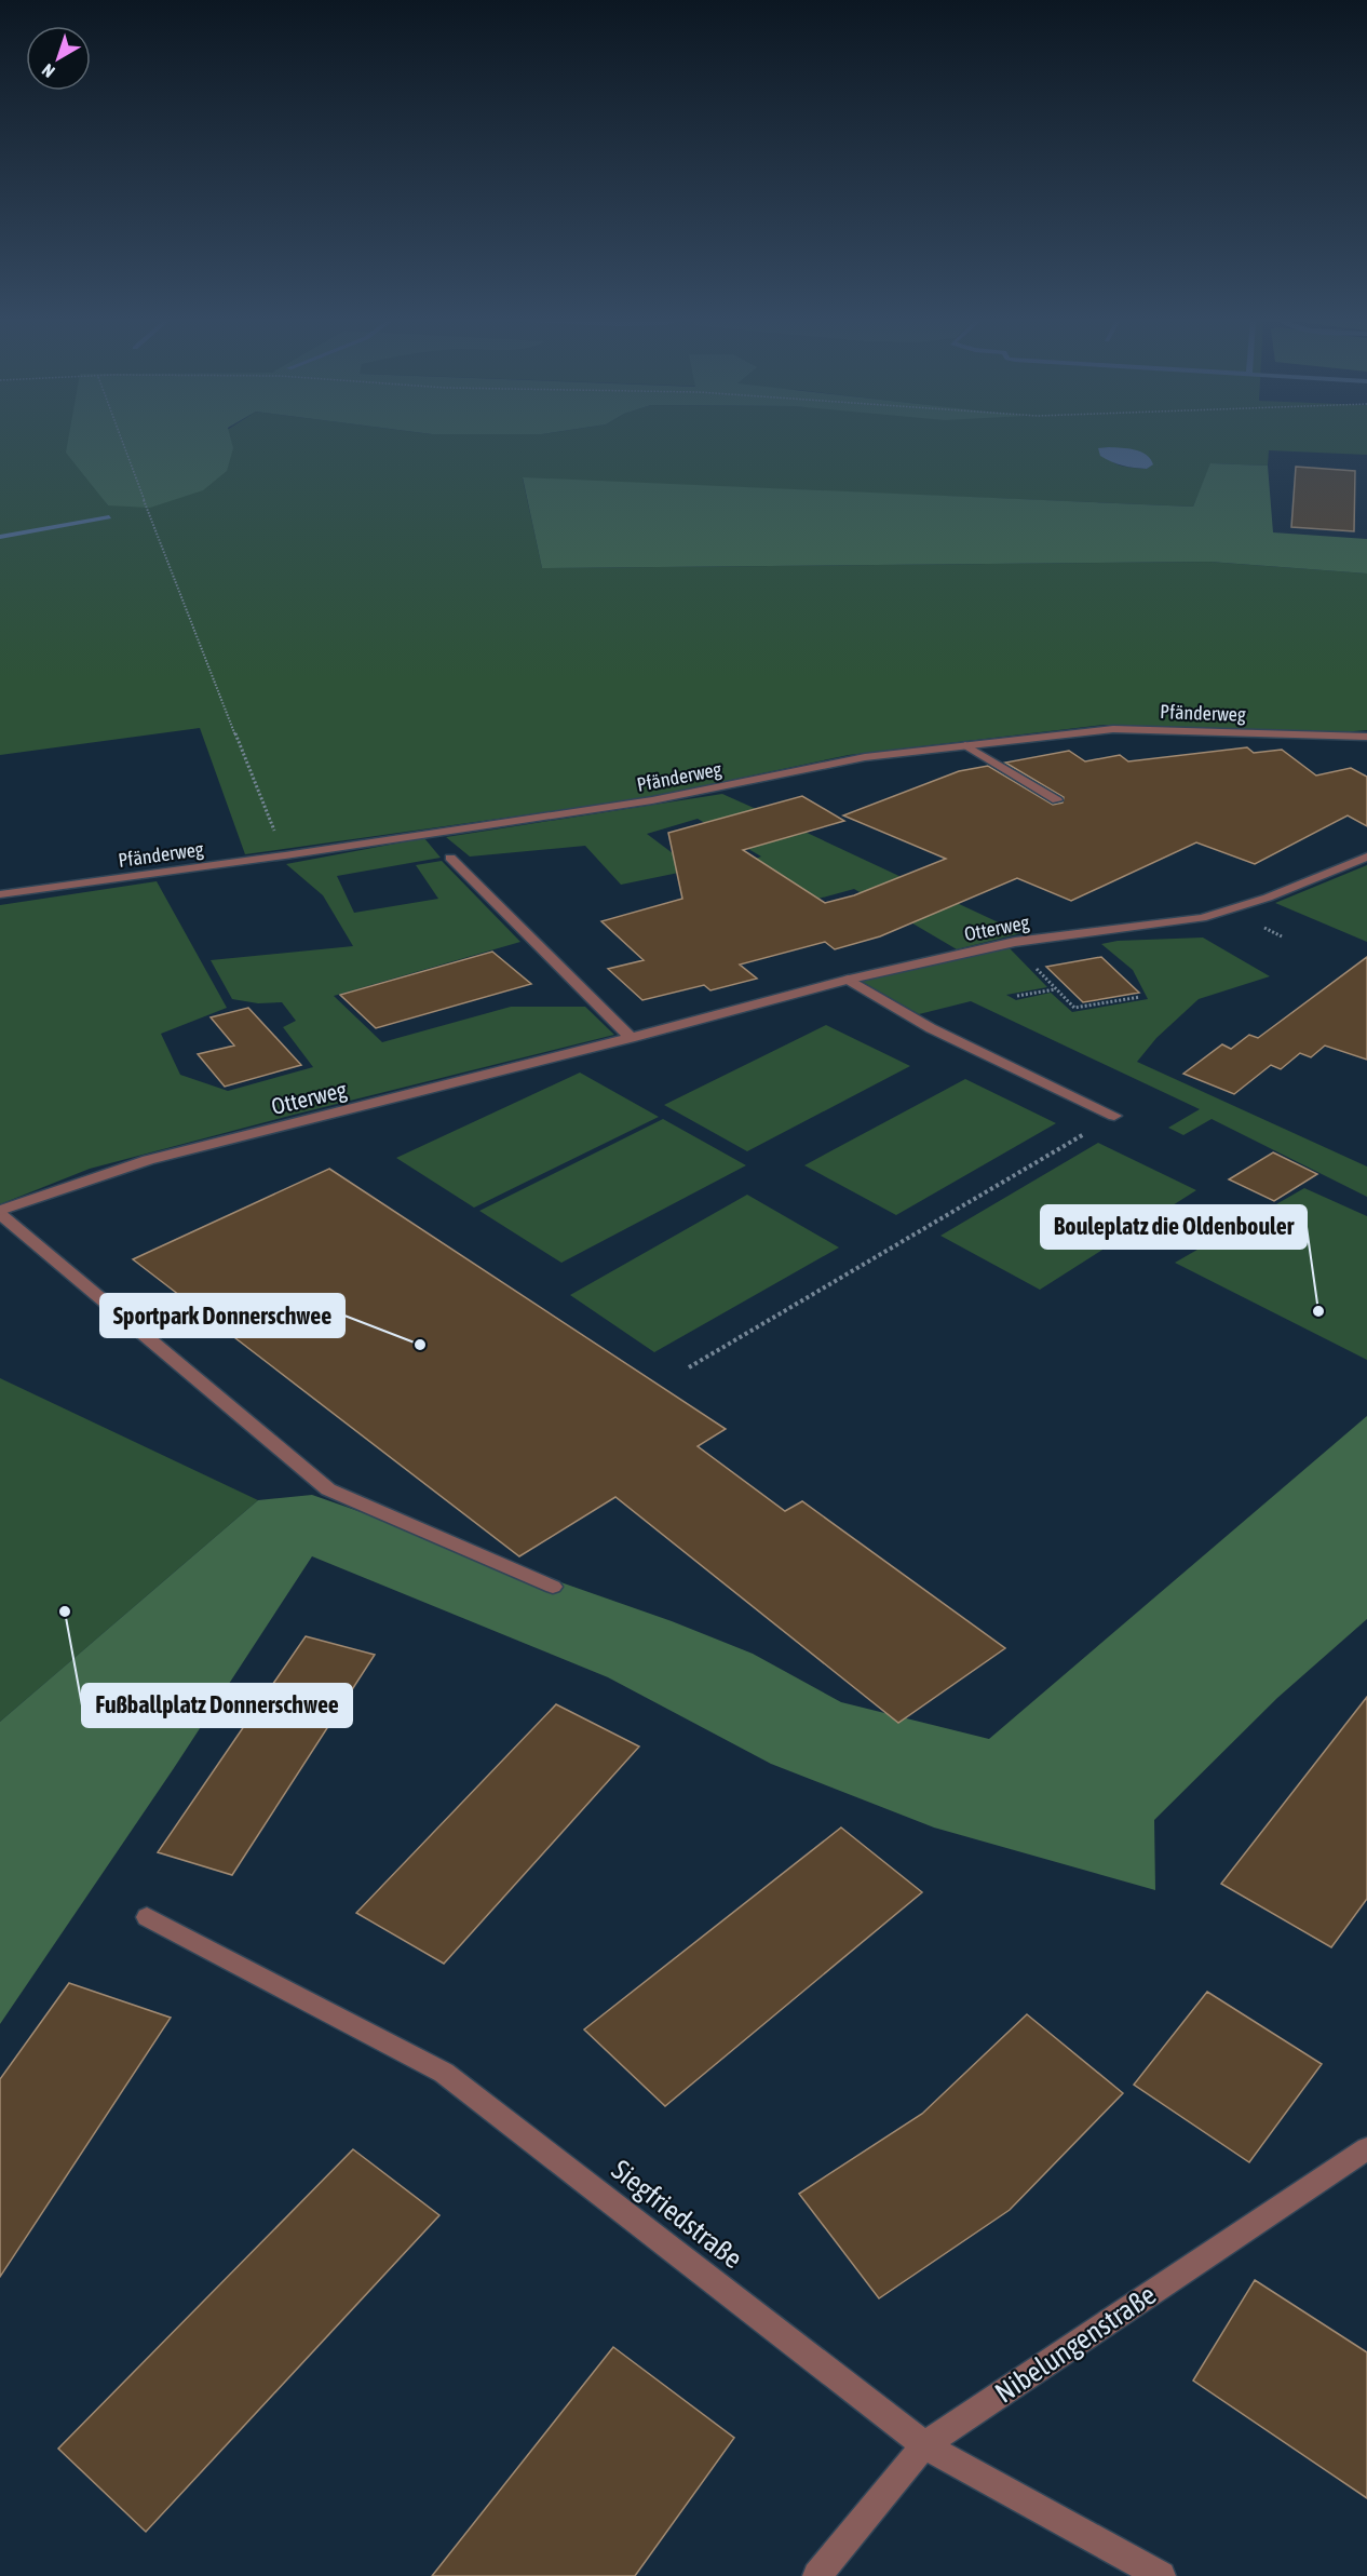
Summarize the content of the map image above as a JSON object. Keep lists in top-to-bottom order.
{
  "streets": {
    "street": [
      "Pfänderweg",
      "Otterweg",
      "Siegfriedstraße",
      "Nibelungenstraße"
    ]
  },
  "crossings": [
    ["Siegfriedstraße", "Nibelungenstraße"]
  ],
  "places": ["Bouleplatz die Oldenbouler", "Sportpark Donnerschwee", "Fußballplatz Donnerschwee"],
  "north": "bottom left"
}
